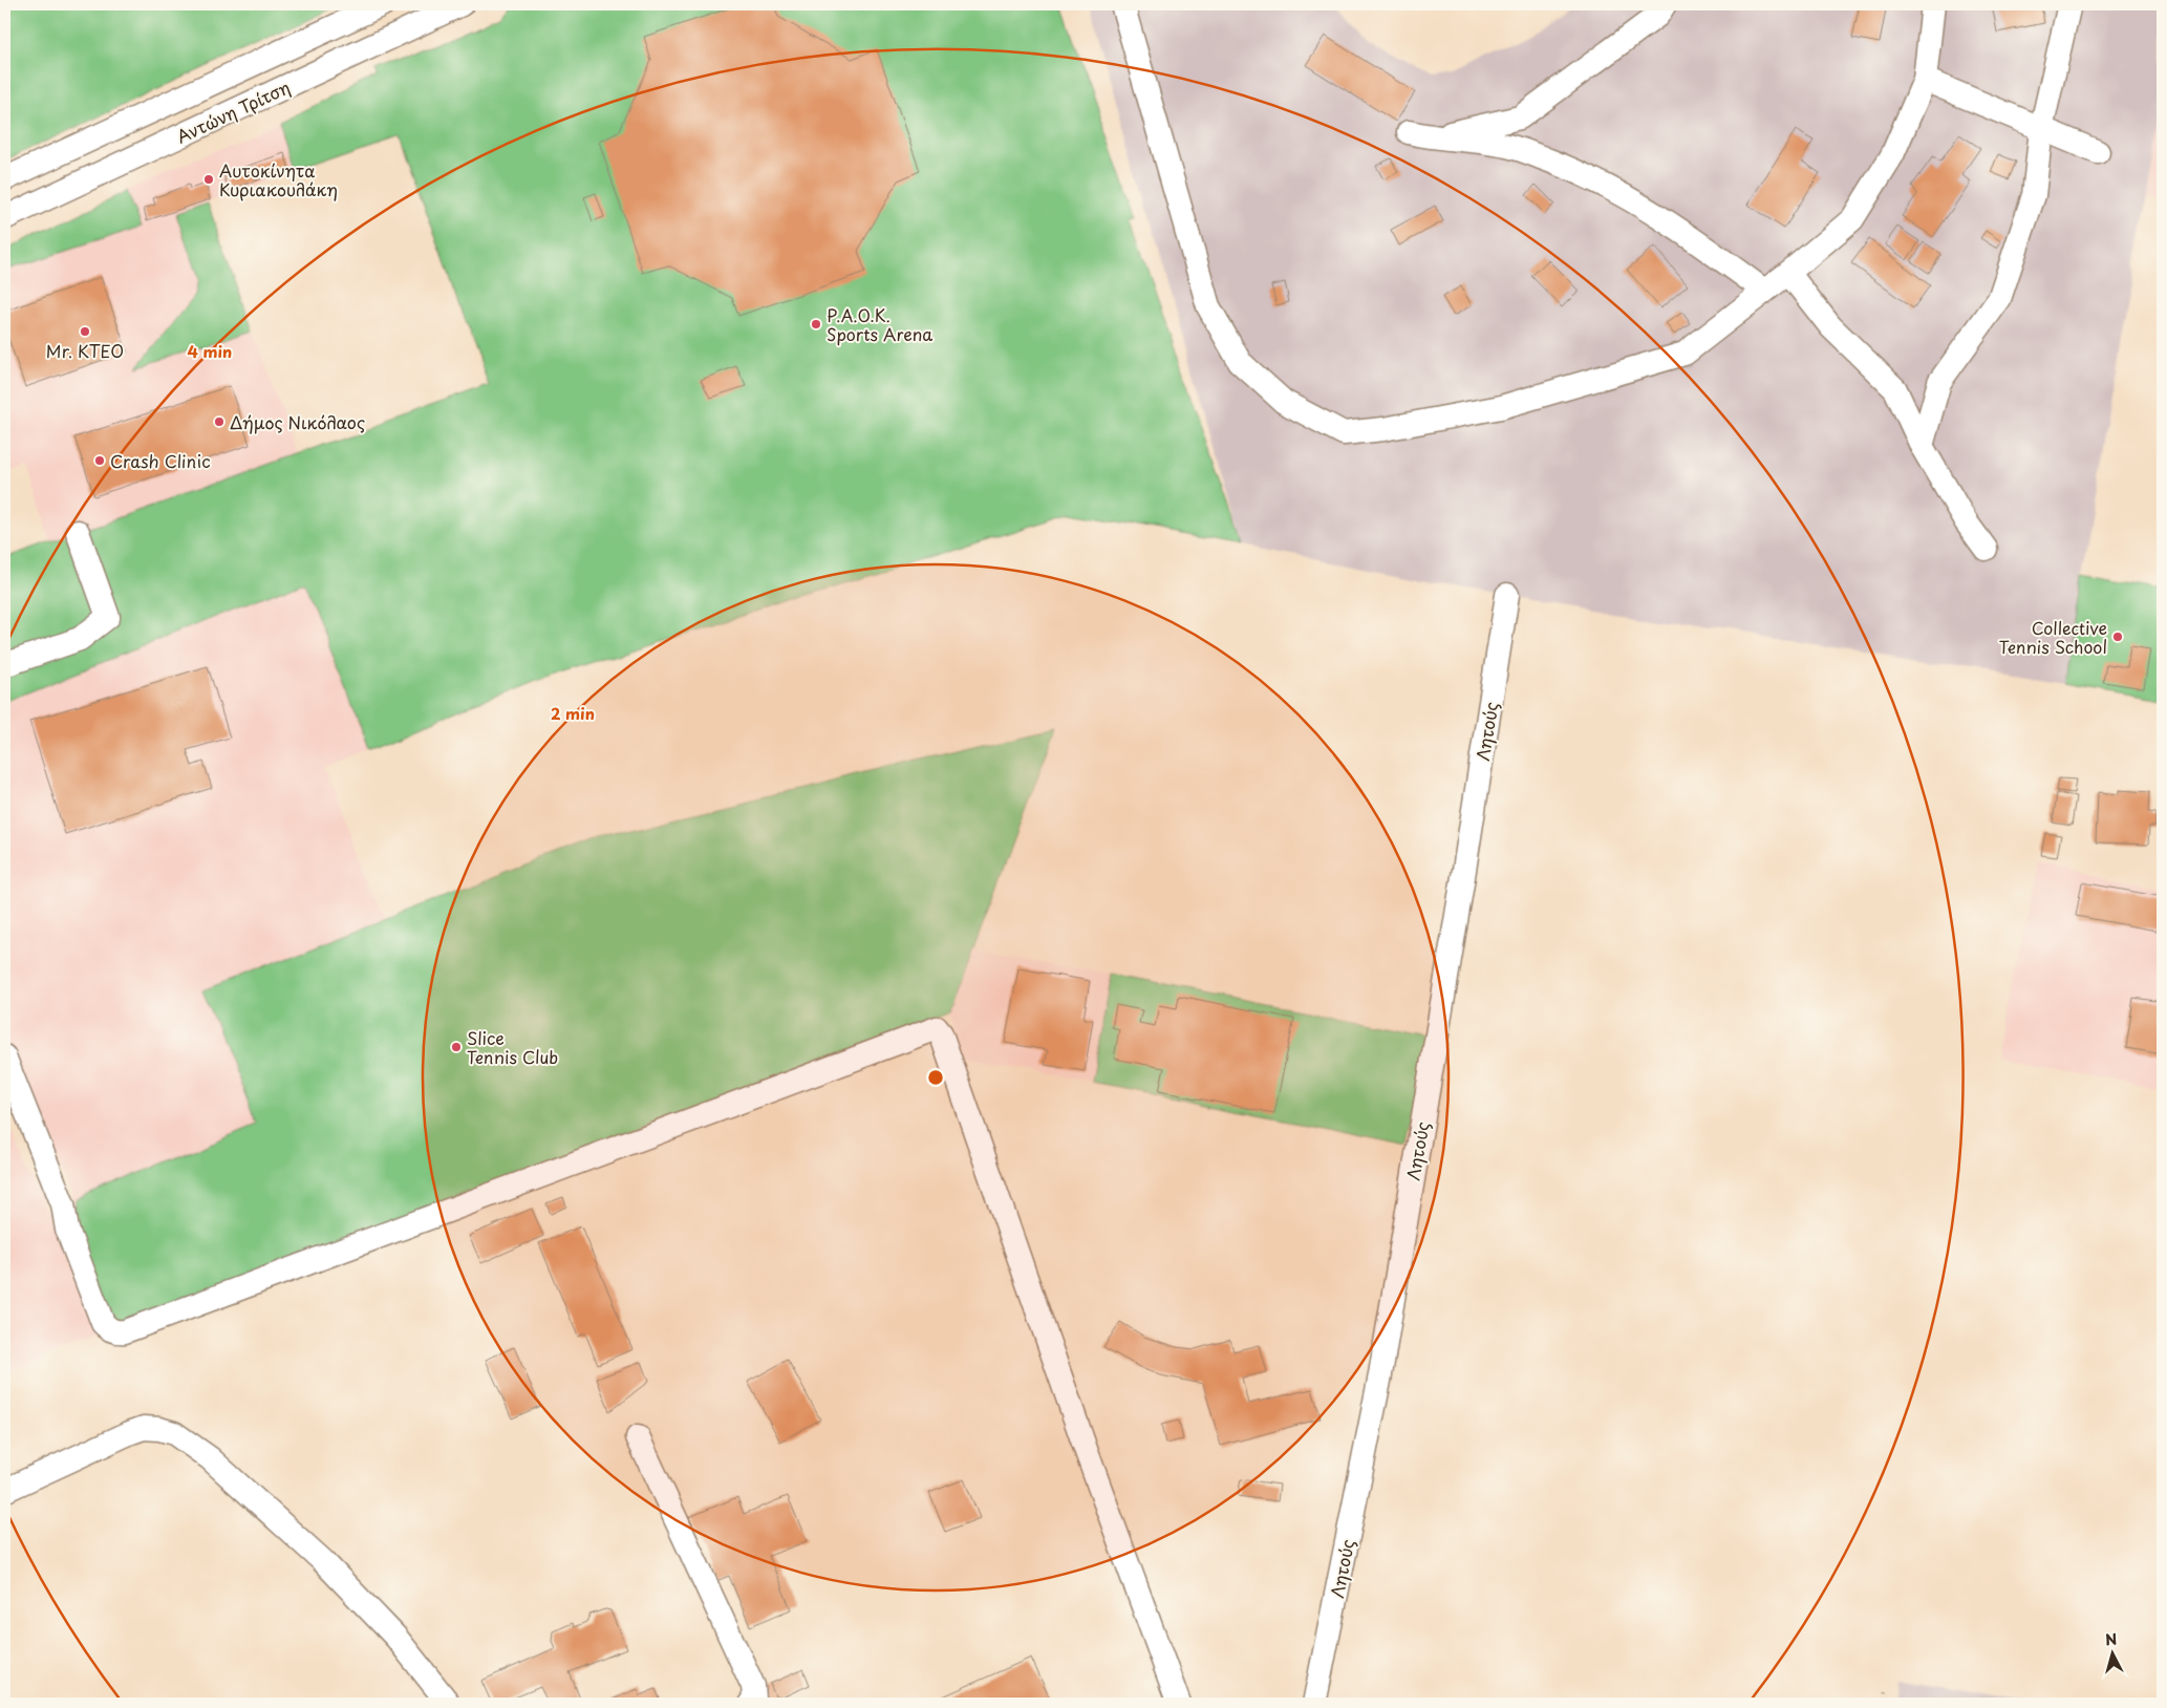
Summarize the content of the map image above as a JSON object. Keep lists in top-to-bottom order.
{
  "streets": {
    "street": ["Αντώνη Τρίτση", "Λητούς"]
  },
  "places": [
    "Αυτοκίνητα Κυριακουλάκη",
    "P.A.O.K. Sports Arena",
    "Mr. KTEO",
    "Δήμος Νικόλαος",
    "Crash Clinic",
    "Collective Tennis School",
    "Slice Tennis Club"
  ],
  "north": "top",
  "rings": ["4 min", "2 min"]
}
